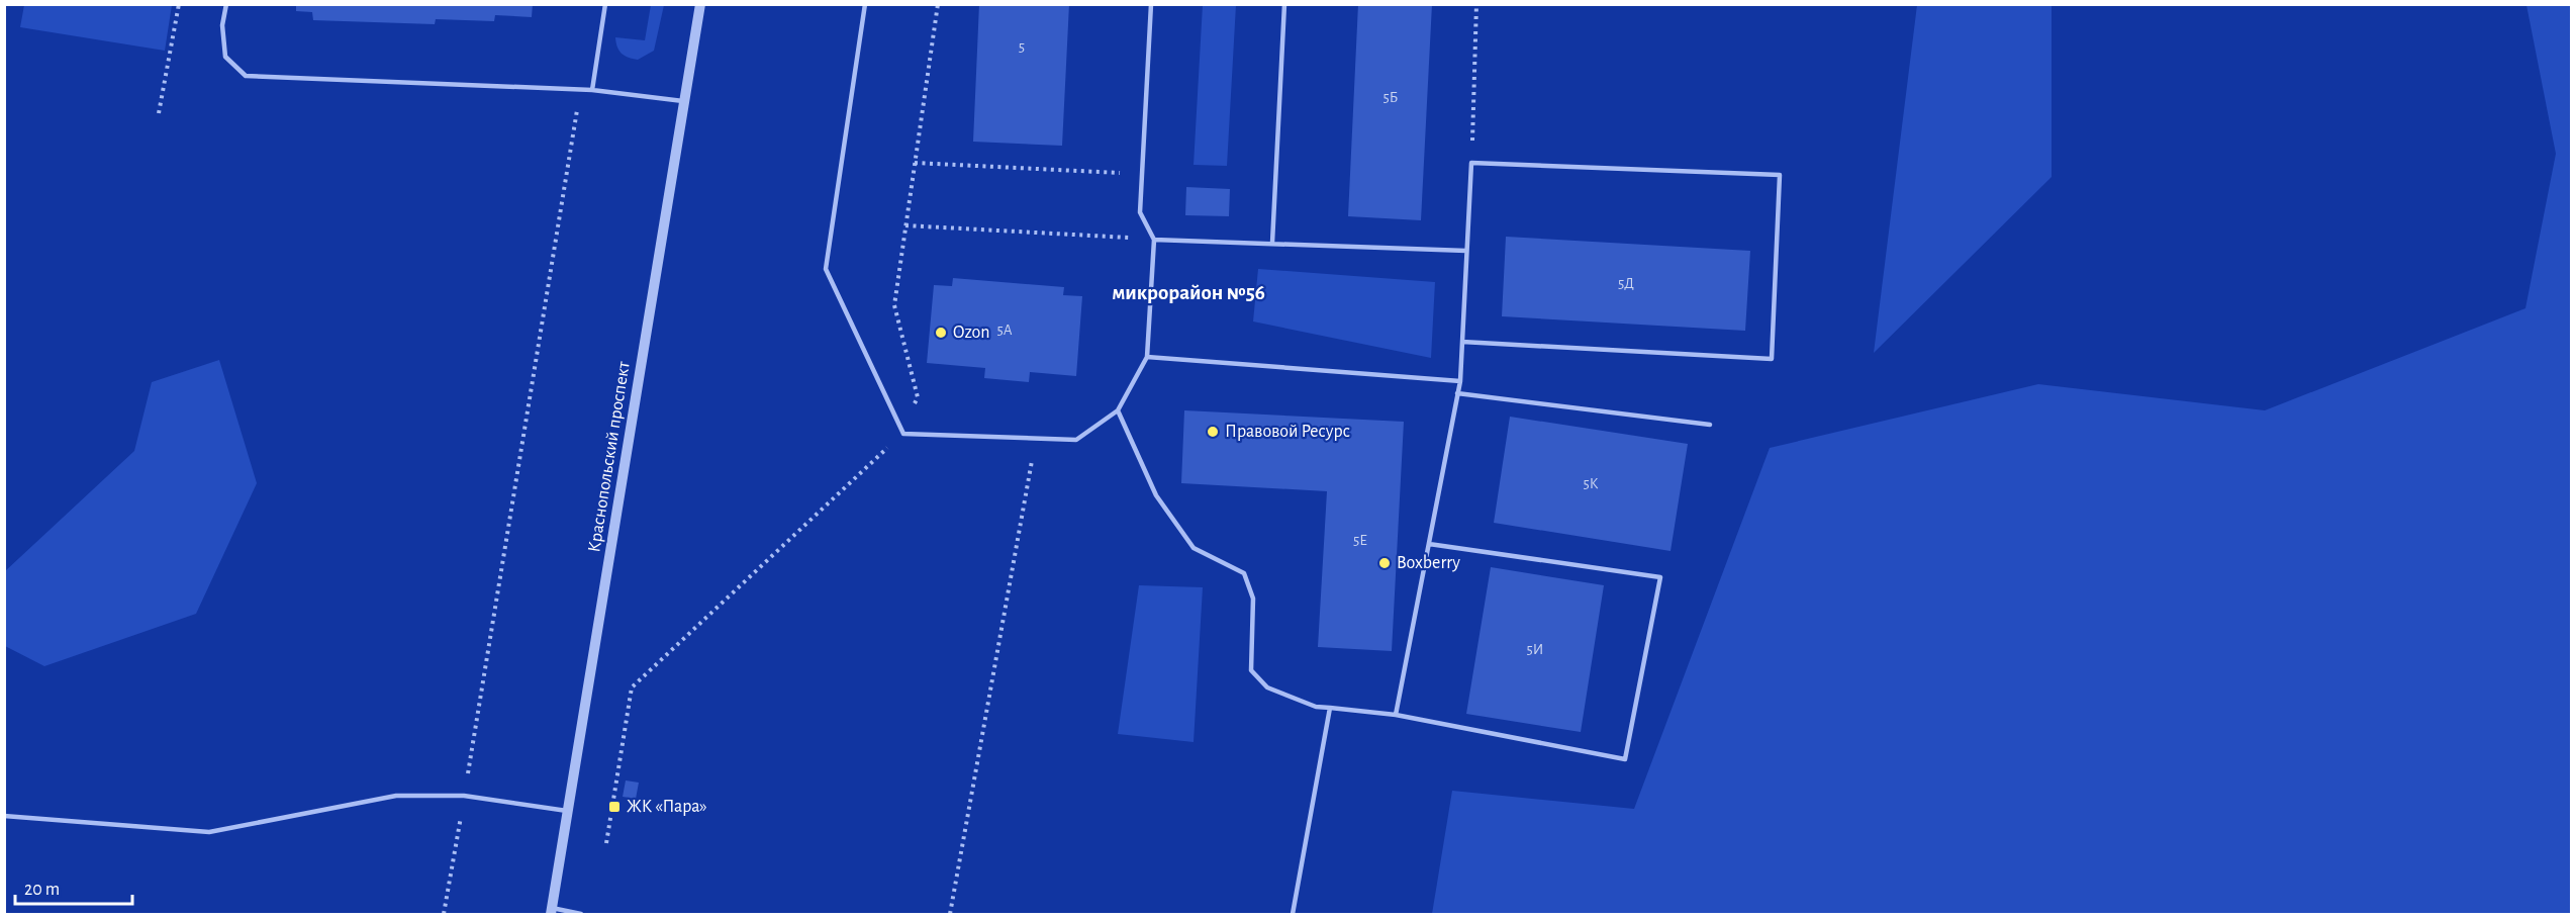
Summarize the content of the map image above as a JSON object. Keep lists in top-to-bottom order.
{
  "streets": {
    "street": ["Краснопольский проспект"]
  },
  "districts": ["микрорайон №56"],
  "places": {
    "other": ["Ozon", "Правовой Ресурс", "Boxberry"],
    "transit": ["ЖК «Пара»"]
  },
  "house_numbers": [
    "5",
    "5Б",
    "5Д",
    "5А",
    "5К",
    "5Е",
    "5И"
  ],
  "scale_bar": "20 m"
}
